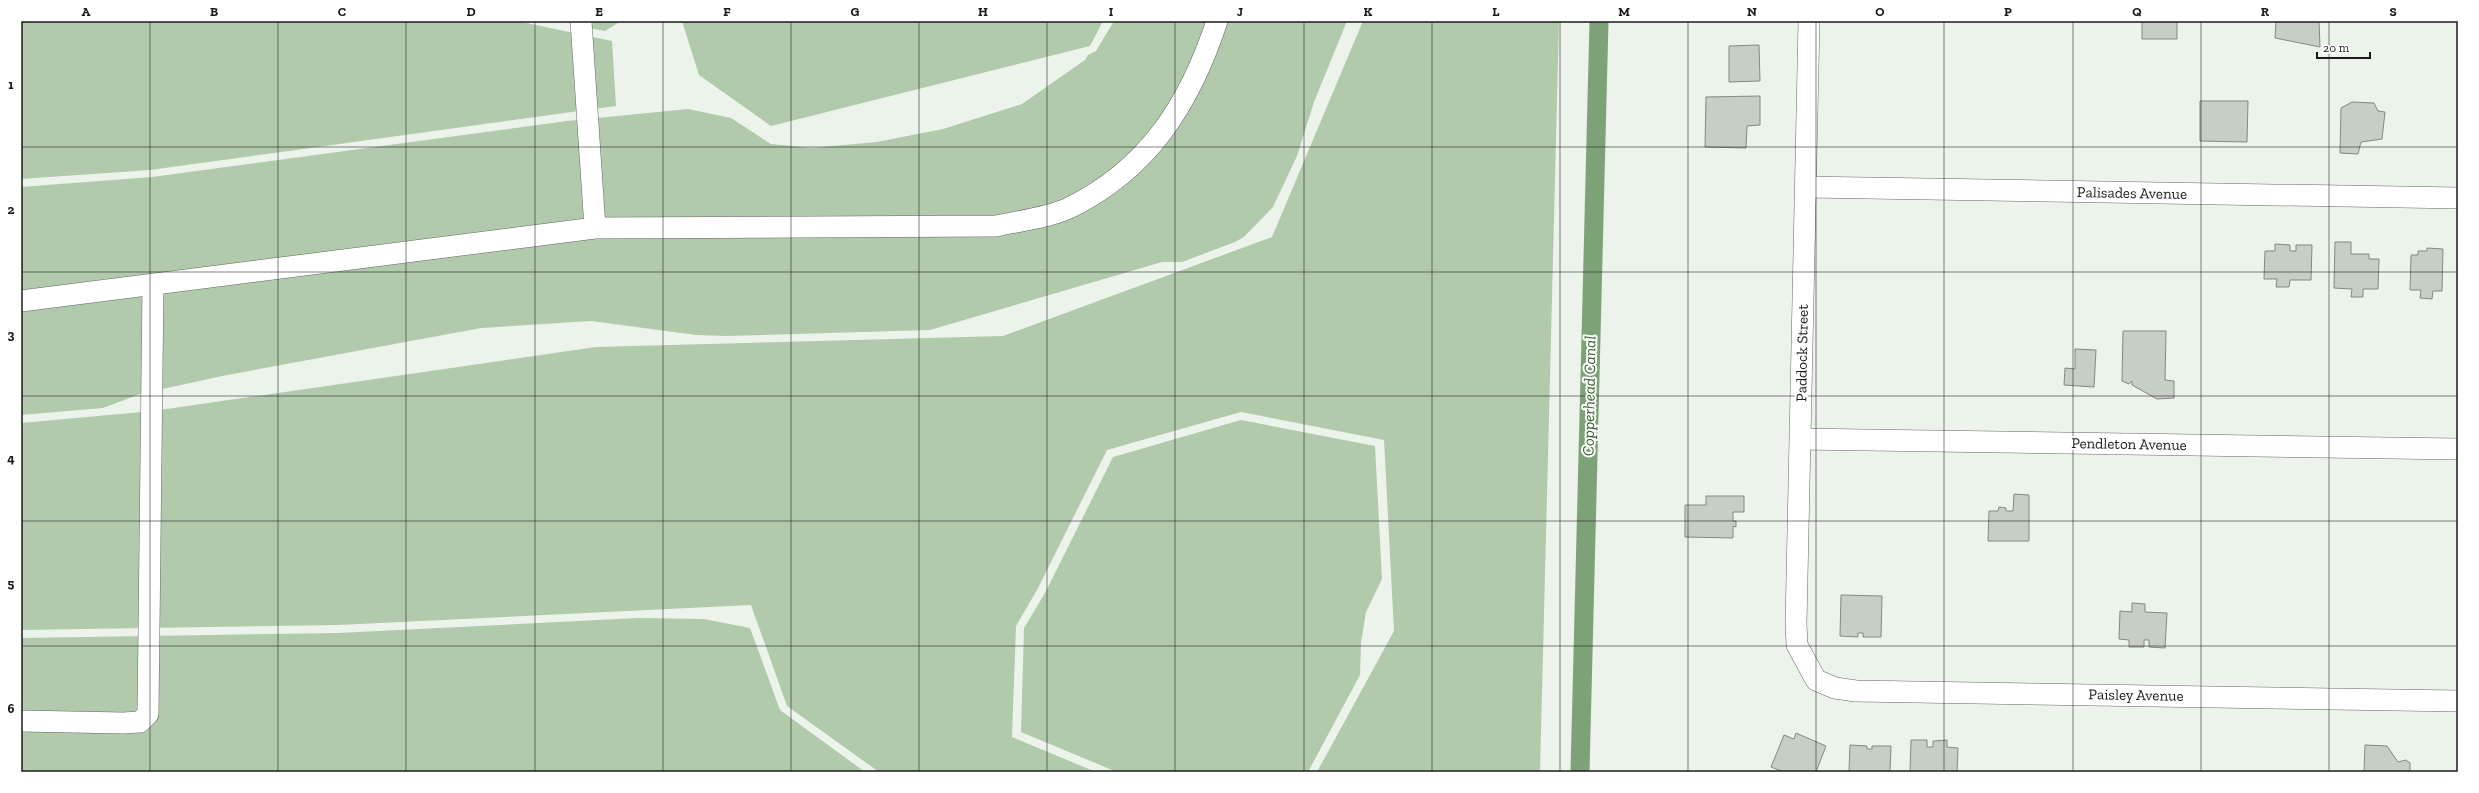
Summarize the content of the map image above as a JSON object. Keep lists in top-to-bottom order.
{
  "streets": {
    "street": [
      "Palisades Avenue",
      "Paddock Street",
      "Pendleton Avenue",
      "Paisley Avenue"
    ]
  },
  "crossings": [
    ["Palisades Avenue", "Paddock Street"],
    ["Paddock Street", "Pendleton Avenue"],
    ["Paddock Street", "Paisley Avenue"]
  ],
  "water": ["Copperhead Canal"],
  "scale_bar": "20 m",
  "grid": {
    "columns": [
      "A",
      "B",
      "C",
      "D",
      "E",
      "F",
      "G",
      "H",
      "I",
      "J",
      "K",
      "L",
      "M",
      "N",
      "O",
      "P",
      "Q",
      "R",
      "S"
    ],
    "rows": [
      "1",
      "2",
      "3",
      "4",
      "5",
      "6"
    ]
  }
}
